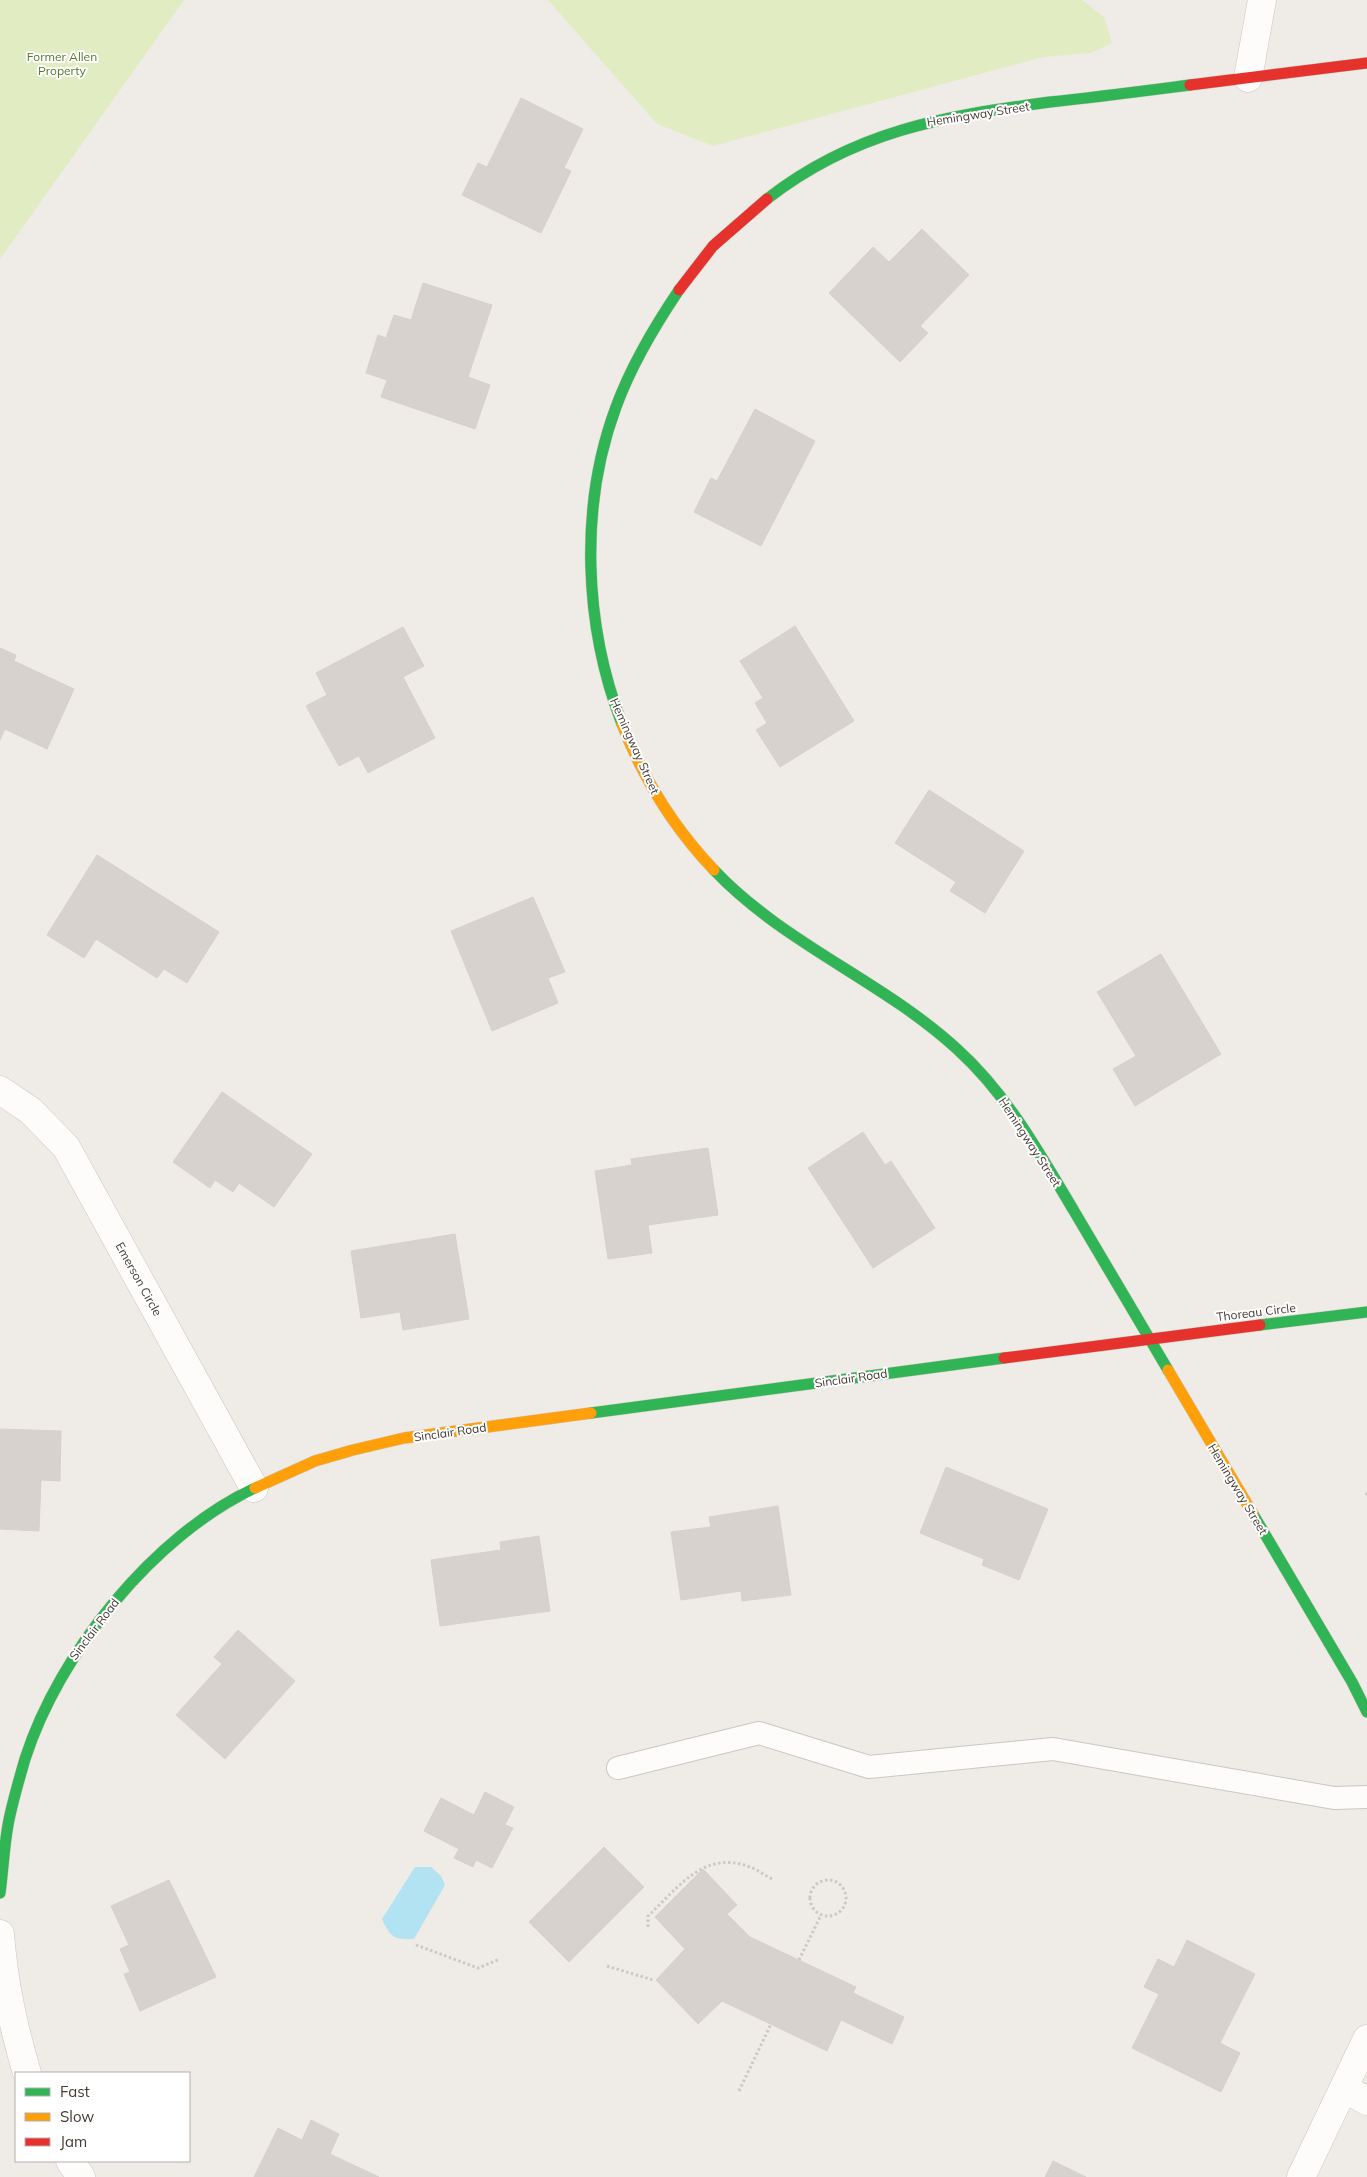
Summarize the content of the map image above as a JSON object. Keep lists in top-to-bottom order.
{
  "streets": {
    "street": [
      "Hemingway Street",
      "Emerson Circle",
      "Thoreau Circle",
      "Sinclair Road"
    ]
  },
  "crossings": [
    ["Hemingway Street", "Thoreau Circle"],
    ["Hemingway Street", "Sinclair Road"],
    ["Emerson Circle", "Sinclair Road"],
    ["Thoreau Circle", "Sinclair Road"]
  ],
  "parks": ["Former Allen Property"],
  "legend": ["Fast", "Slow", "Jam"]
}
